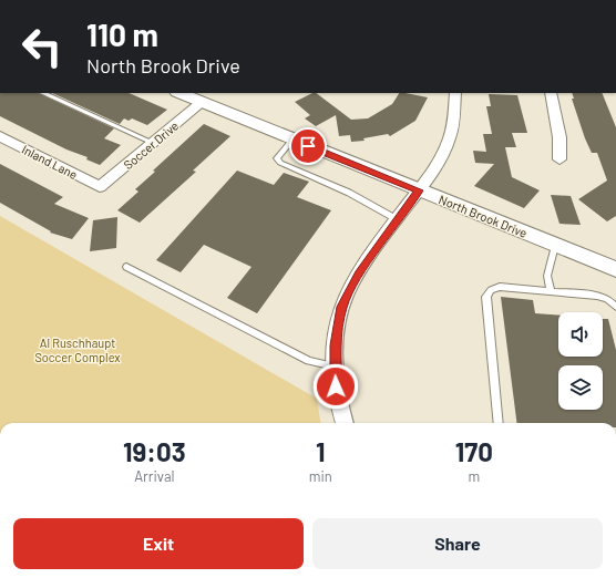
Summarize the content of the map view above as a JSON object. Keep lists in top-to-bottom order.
{
  "streets": {
    "street": ["Soccer Drive", "Inland Lane", "North Brook Drive"]
  },
  "crossings": [
    ["Soccer Drive", "Inland Lane"],
    ["Soccer Drive", "North Brook Drive"]
  ],
  "parks": ["Al Ruschhaupt Soccer Complex"],
  "page": {
    "turn": ["110 m", "North Brook Drive"],
    "eta": [
      "19:03",
      "Arrival",
      "1",
      "min",
      "170",
      "m"
    ],
    "buttons": ["Exit", "Share"]
  }
}
